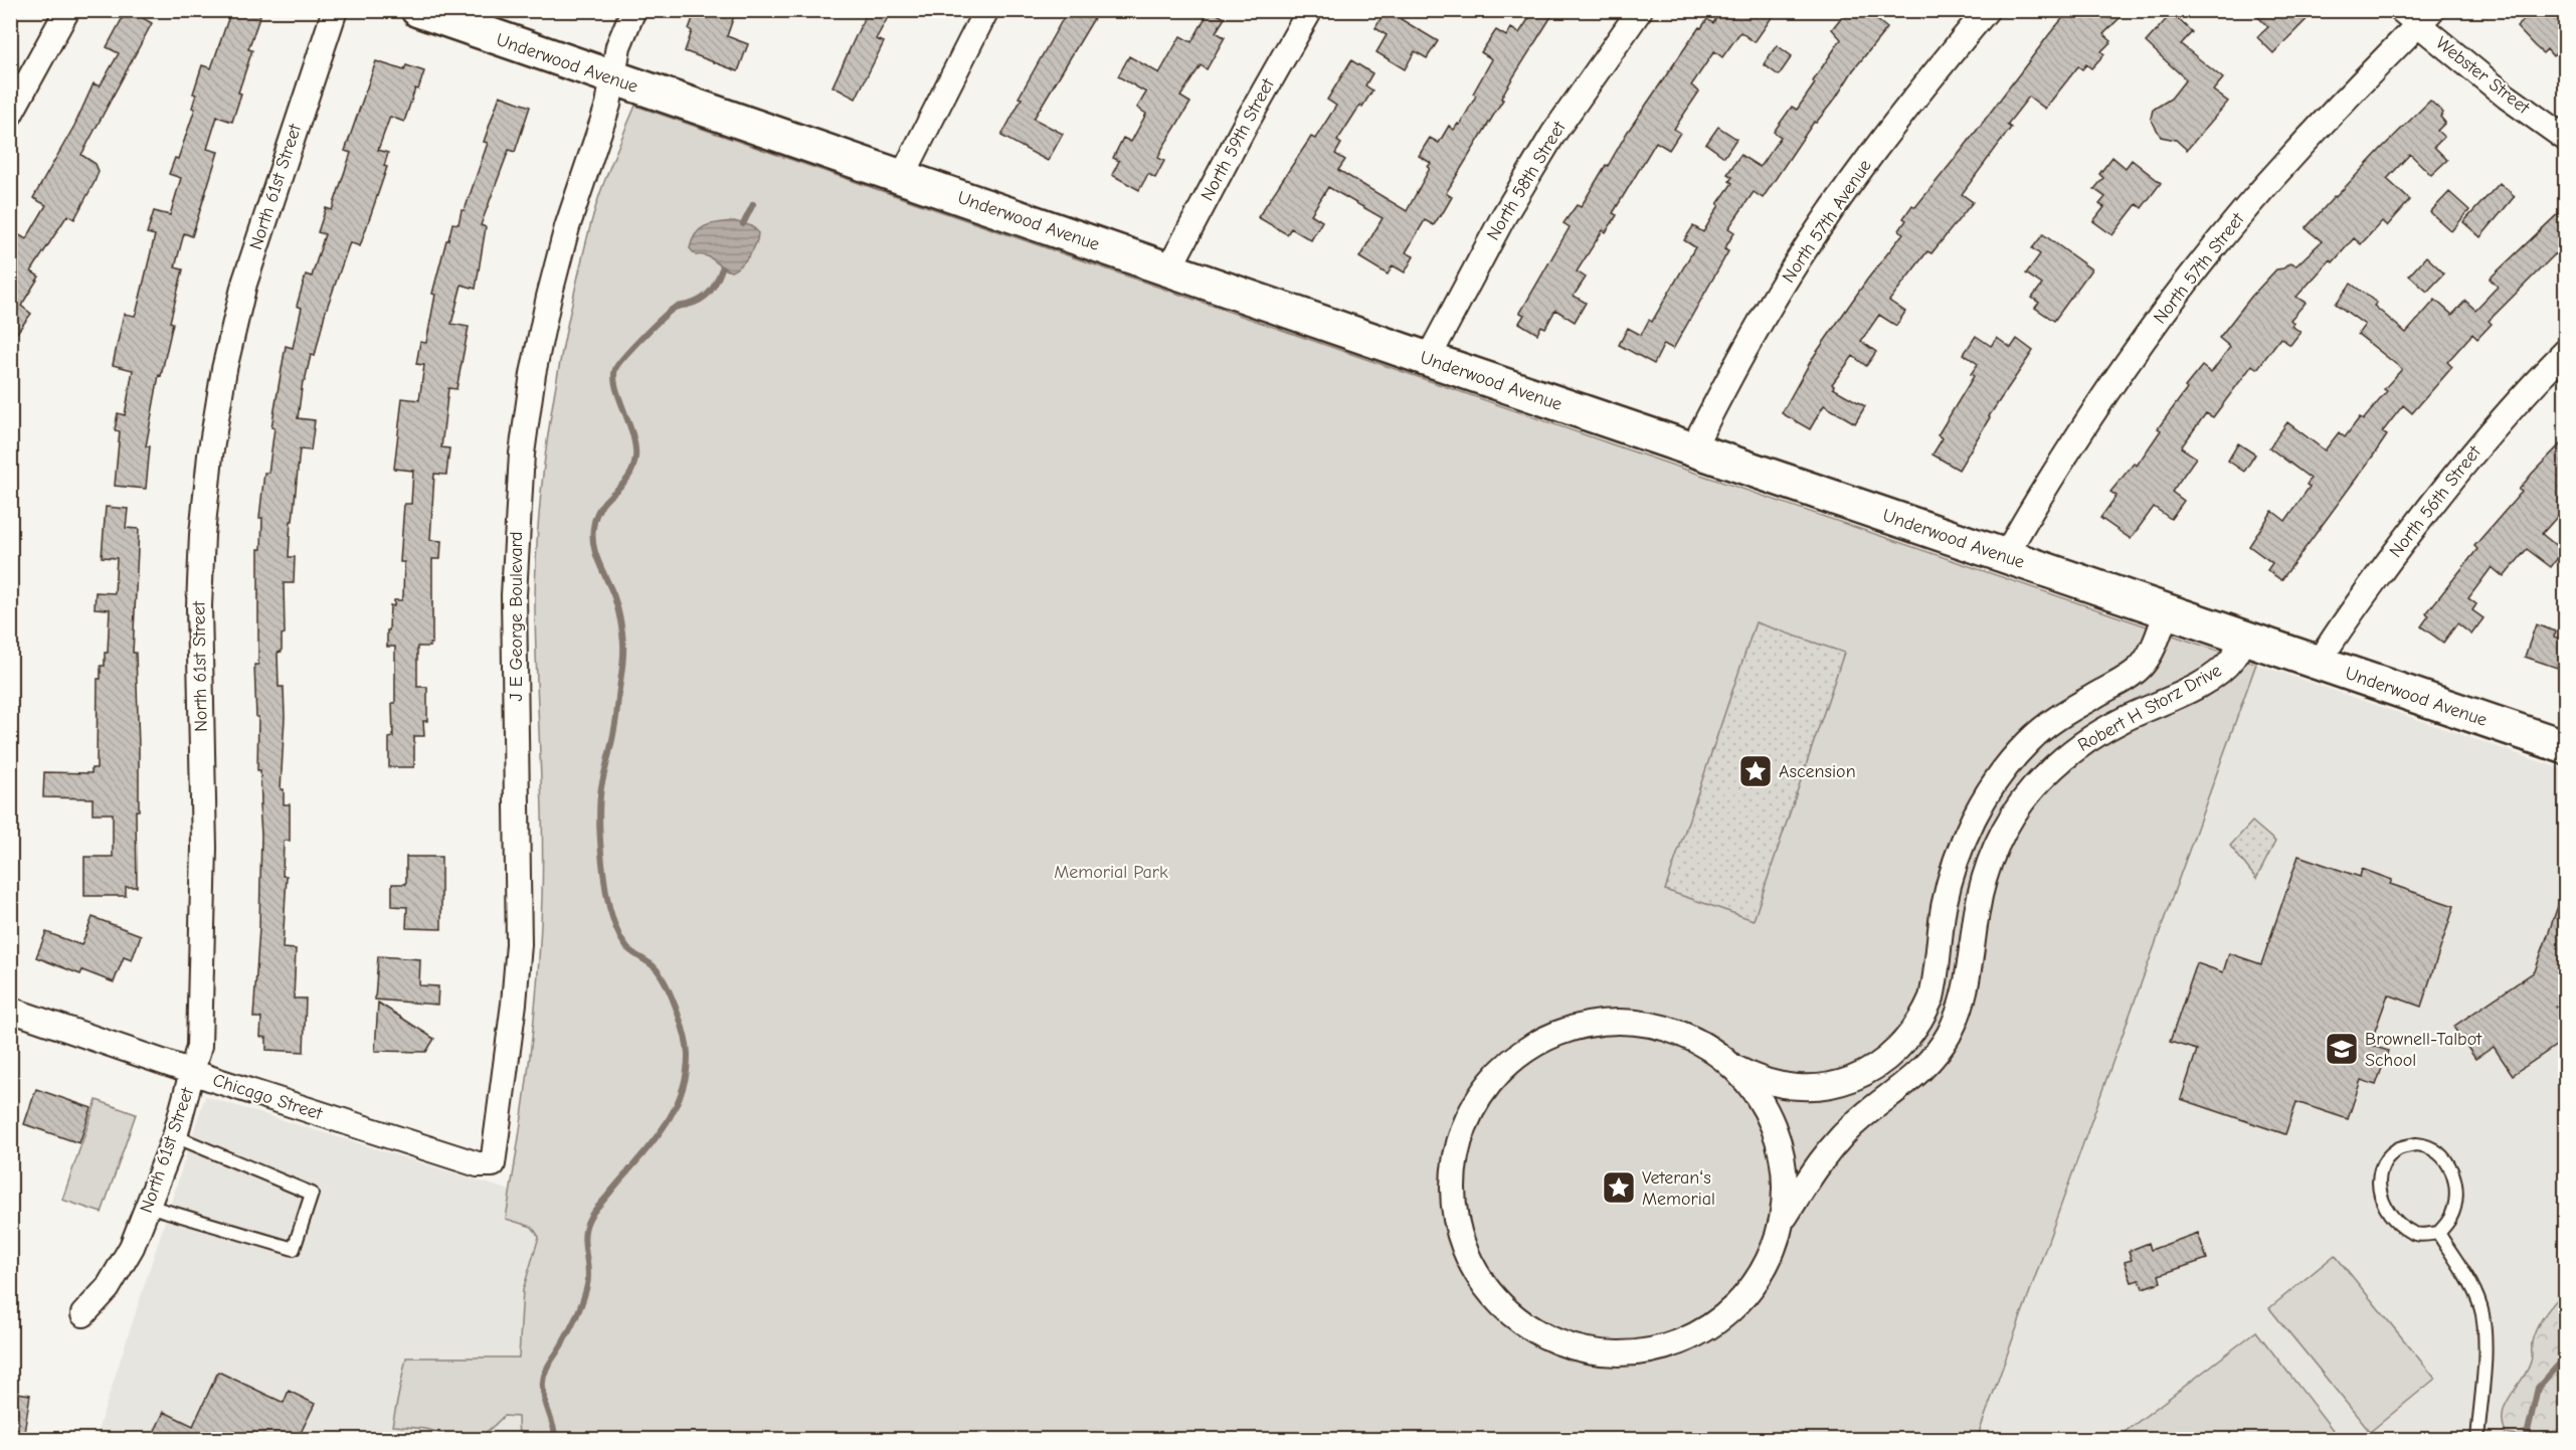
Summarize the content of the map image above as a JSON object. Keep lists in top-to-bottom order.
{
  "streets": {
    "main road": ["Underwood Avenue"],
    "street": [
      "Webster Street",
      "North 59th Street",
      "North 58th Street",
      "North 61st Street",
      "North 57th Avenue",
      "North 57th Street",
      "North 56th Street",
      "J E George Boulevard",
      "Robert H Storz Drive",
      "Chicago Street"
    ]
  },
  "crossings": [
    ["Underwood Avenue", "North 59th Street"],
    ["Underwood Avenue", "North 58th Street"],
    ["Underwood Avenue", "North 57th Avenue"],
    ["Underwood Avenue", "North 57th Street"],
    ["Underwood Avenue", "North 56th Street"],
    ["Underwood Avenue", "J E George Boulevard"],
    ["Underwood Avenue", "Robert H Storz Drive"],
    ["Webster Street", "North 57th Street"],
    ["North 61st Street", "Chicago Street"],
    ["J E George Boulevard", "Chicago Street"]
  ],
  "parks": ["Memorial Park"],
  "places": {
    "place": ["Ascension", "Veteranʻs Memorial"],
    "school or university": ["Brownell-Talbot School"]
  }
}
